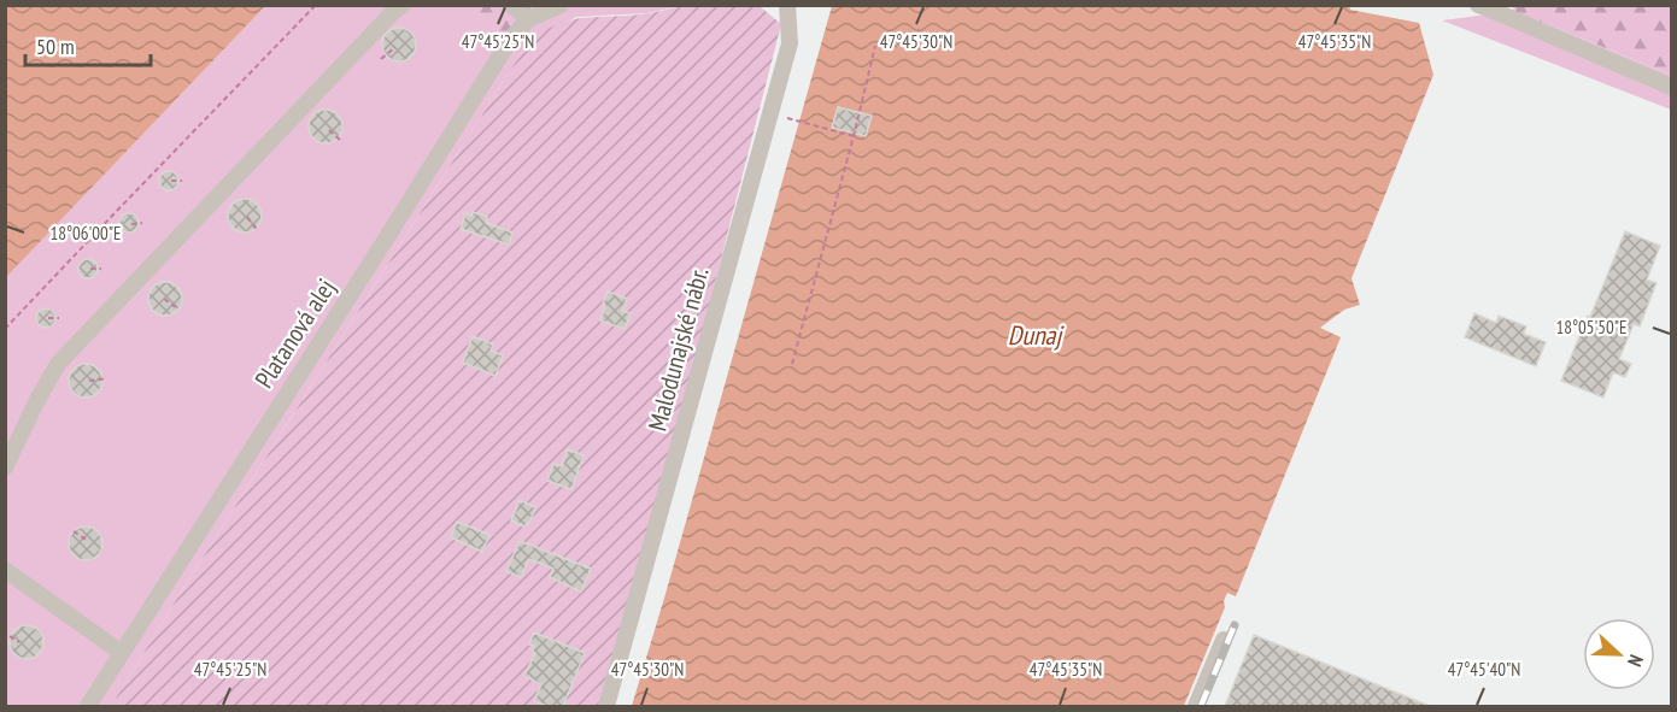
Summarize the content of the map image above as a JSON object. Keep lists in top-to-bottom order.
{
  "streets": {
    "street": ["Platanová alej", "Malodunajské nábr."]
  },
  "water": ["Dunaj"],
  "scale_bar": "50 m",
  "north": "right",
  "coordinates": [
    "47°45'25\"N",
    "47°45'30\"N",
    "47°45'35\"N",
    "18°06'00\"E",
    "18°05'50\"E",
    "47°45'40\"N"
  ]
}
